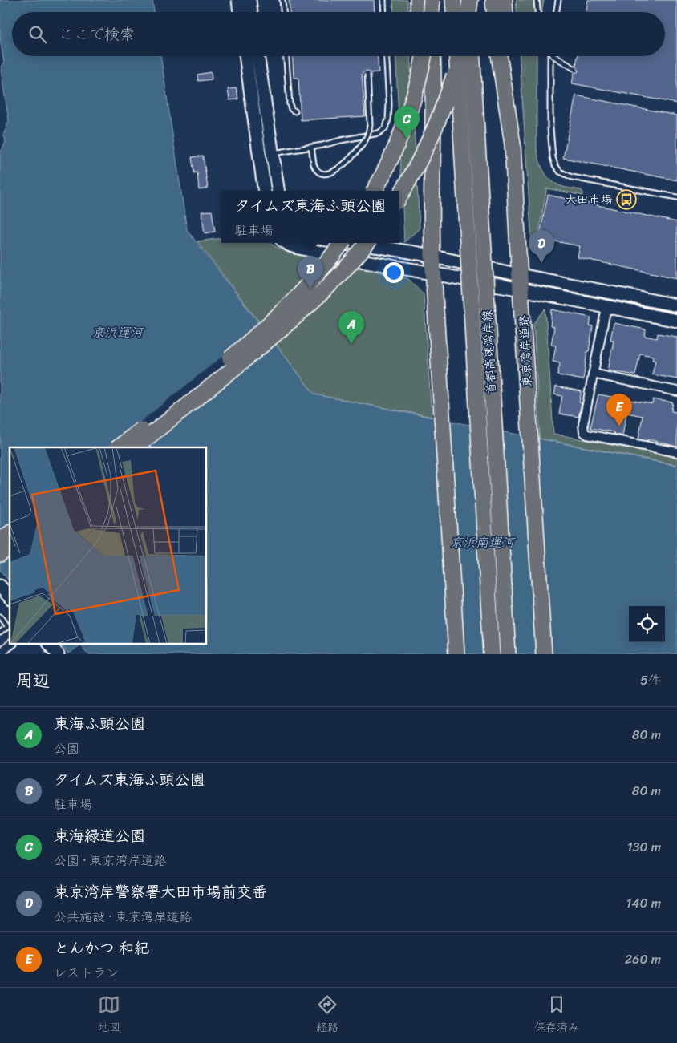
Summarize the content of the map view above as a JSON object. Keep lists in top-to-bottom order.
{
  "streets": {
    "highway": ["東京湾岸道路", "首都高速湾岸線"]
  },
  "water": ["京浜運河", "京浜南運河"],
  "places": {
    "bus stop": ["大田市場"]
  },
  "page": {
    "search": "ここで検索",
    "pins": [
      "C",
      "D",
      "B",
      "A",
      "E"
    ],
    "popup": ["タイムズ東海ふ頭公園", "駐車場"],
    "heading": ["周辺", "5件"],
    "list": [
      {
        "mark": "A",
        "name": "東海ふ頭公園",
        "note": "公園",
        "value": "80 m"
      },
      {
        "mark": "B",
        "name": "タイムズ東海ふ頭公園",
        "note": "駐車場",
        "value": "80 m"
      },
      {
        "mark": "C",
        "name": "東海緑道公園",
        "note": "公園 · 東京湾岸道路",
        "value": "130 m"
      },
      {
        "mark": "D",
        "name": "東京湾岸警察署大田市場前交番",
        "note": "公共施設 · 東京湾岸道路",
        "value": "140 m"
      },
      {
        "mark": "E",
        "name": "とんかつ 和紀",
        "note": "レストラン",
        "value": "260 m"
      }
    ],
    "nav": ["地図", "経路", "保存済み"]
  }
}
